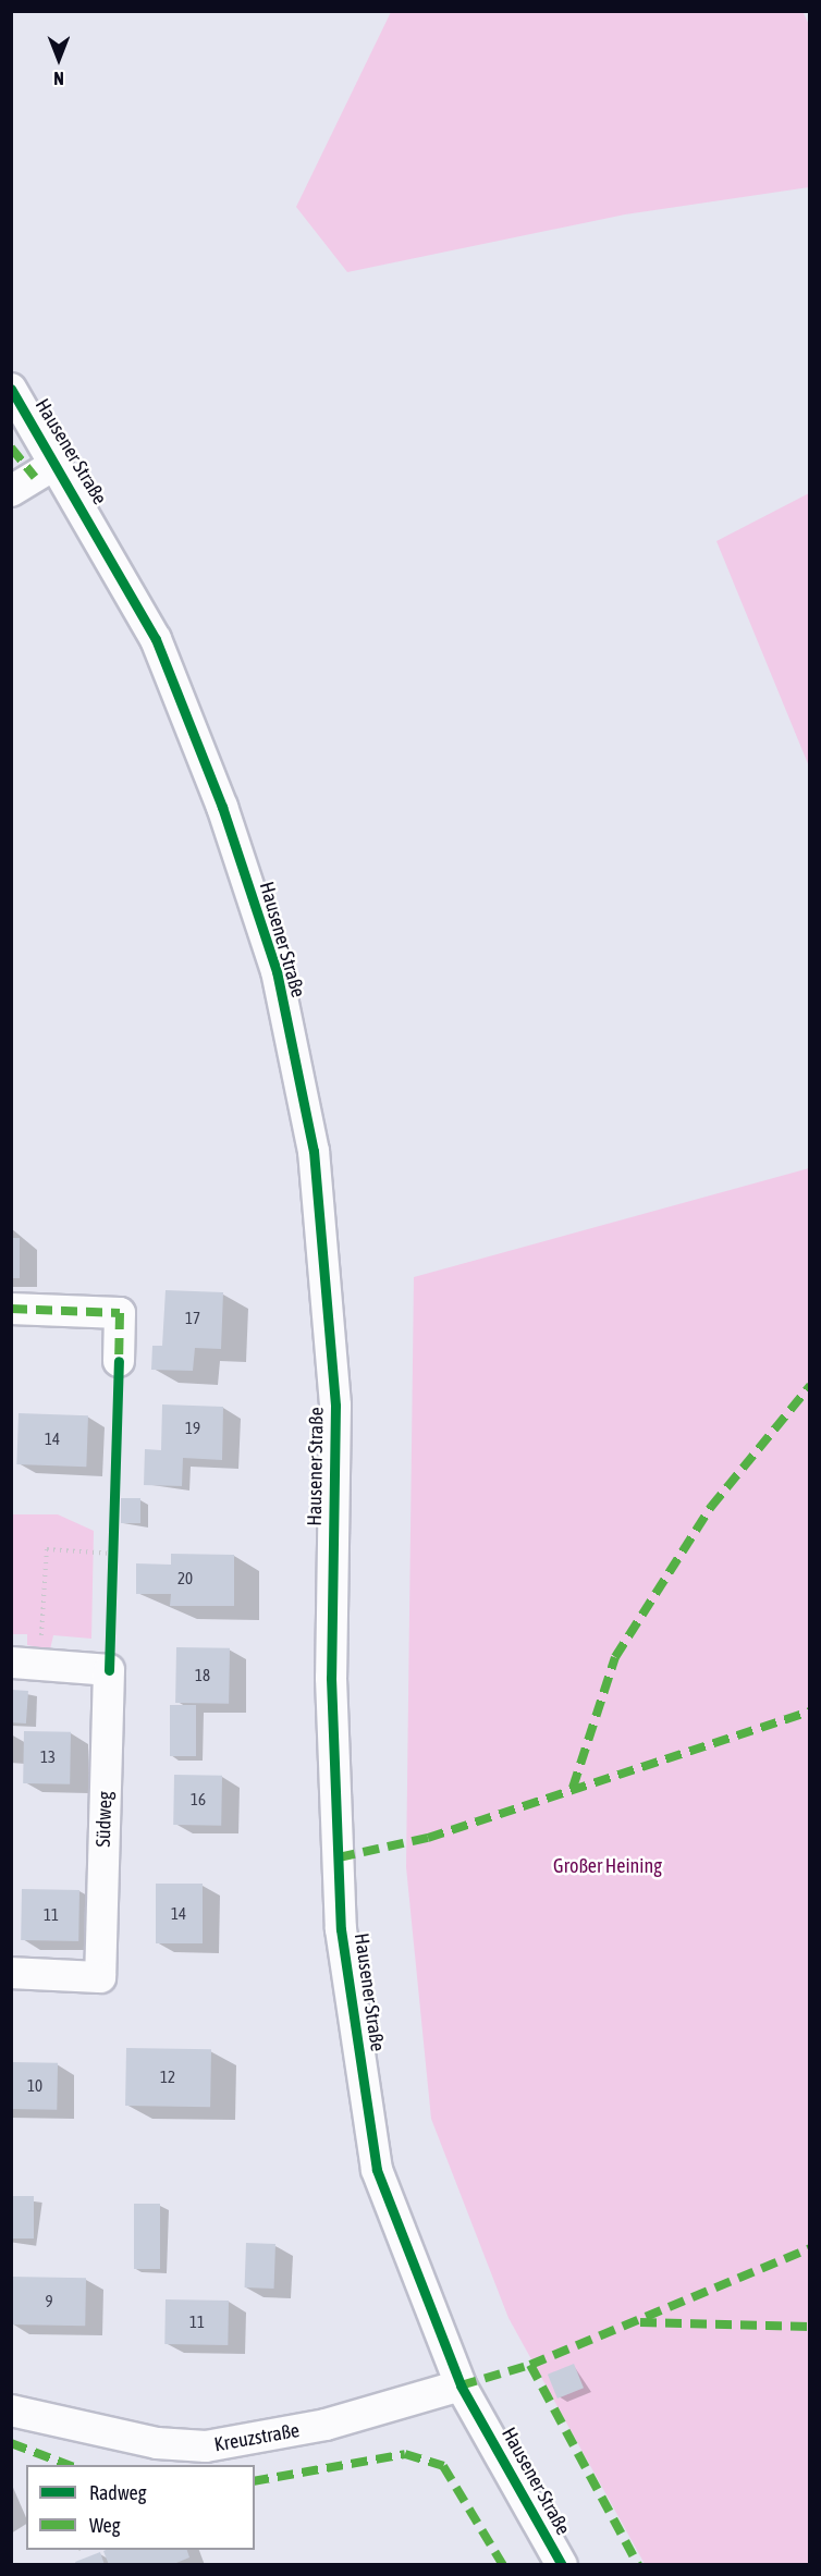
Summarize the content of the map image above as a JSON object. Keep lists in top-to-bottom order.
{
  "streets": {
    "street": ["Hausener Straße", "Südweg", "Kreuzstraße"]
  },
  "crossings": [
    ["Hausener Straße", "Kreuzstraße"]
  ],
  "parks": ["Großer Heining"],
  "house_numbers": [
    "17",
    "19",
    "14",
    "20",
    "18",
    "13",
    "16",
    "14",
    "11",
    "12",
    "10",
    "9",
    "11"
  ],
  "legend": ["Radweg", "Weg"],
  "north": "bottom"
}
